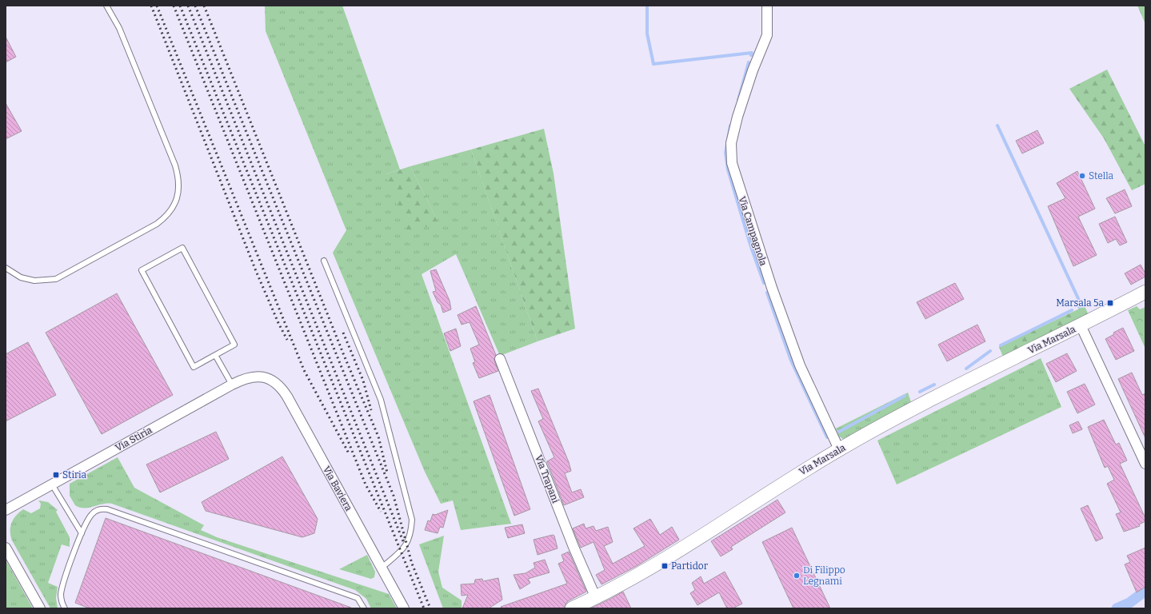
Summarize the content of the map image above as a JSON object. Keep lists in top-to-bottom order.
{
  "streets": {
    "street": [
      "Via Campagnola",
      "Via Marsala",
      "Via Stiria",
      "Via Trapani",
      "Via Baviera"
    ]
  },
  "crossings": [
    ["Via Campagnola", "Via Marsala"],
    ["Via Marsala", "Via Trapani"],
    ["Via Stiria", "Via Baviera"]
  ],
  "places": {
    "other": ["Stella", "Di Filippo Legnami"],
    "transit": ["Marsala 5a", "Stiria", "Partidor"]
  }
}
